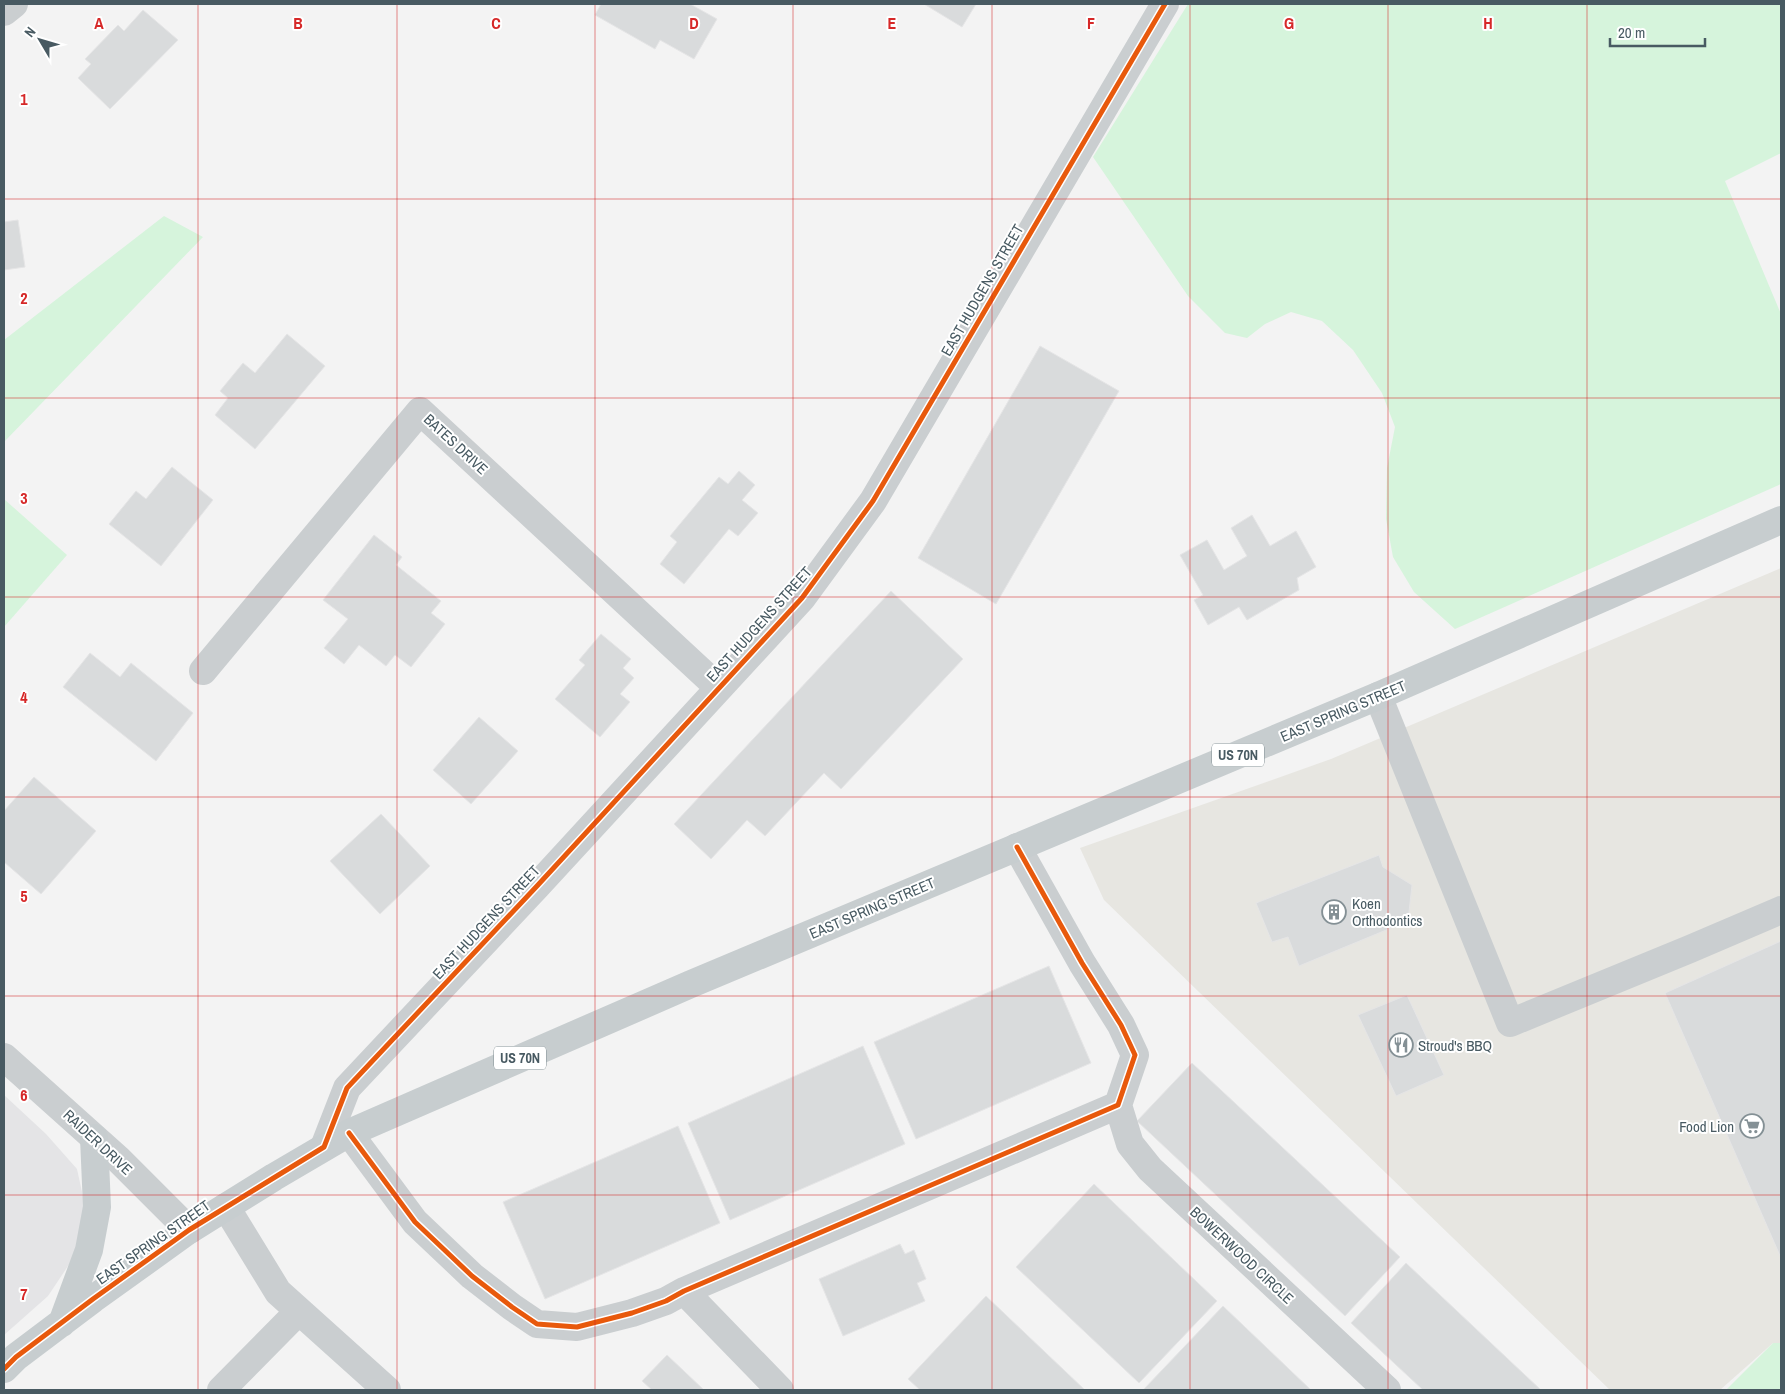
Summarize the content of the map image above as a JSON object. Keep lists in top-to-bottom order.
{
  "streets": {
    "main road": ["EAST SPRING STREET", "US 70N"],
    "street": [
      "EAST HUDGENS STREET",
      "BATES DRIVE",
      "RAIDER DRIVE",
      "BOWERWOOD CIRCLE"
    ]
  },
  "crossings": [
    ["EAST HUDGENS STREET", "BATES DRIVE"],
    ["EAST HUDGENS STREET", "EAST SPRING STREET"],
    ["EAST SPRING STREET", "RAIDER DRIVE"]
  ],
  "places": {
    "building": ["Koen Orthodontics"],
    "restaurant": ["Stroud's BBQ"],
    "supermarket": ["Food Lion"]
  },
  "scale_bar": "20 m",
  "north": "top left",
  "grid": {
    "columns": [
      "A",
      "B",
      "C",
      "D",
      "E",
      "F",
      "G",
      "H"
    ],
    "rows": [
      "1",
      "2",
      "3",
      "4",
      "5",
      "6",
      "7"
    ]
  }
}
